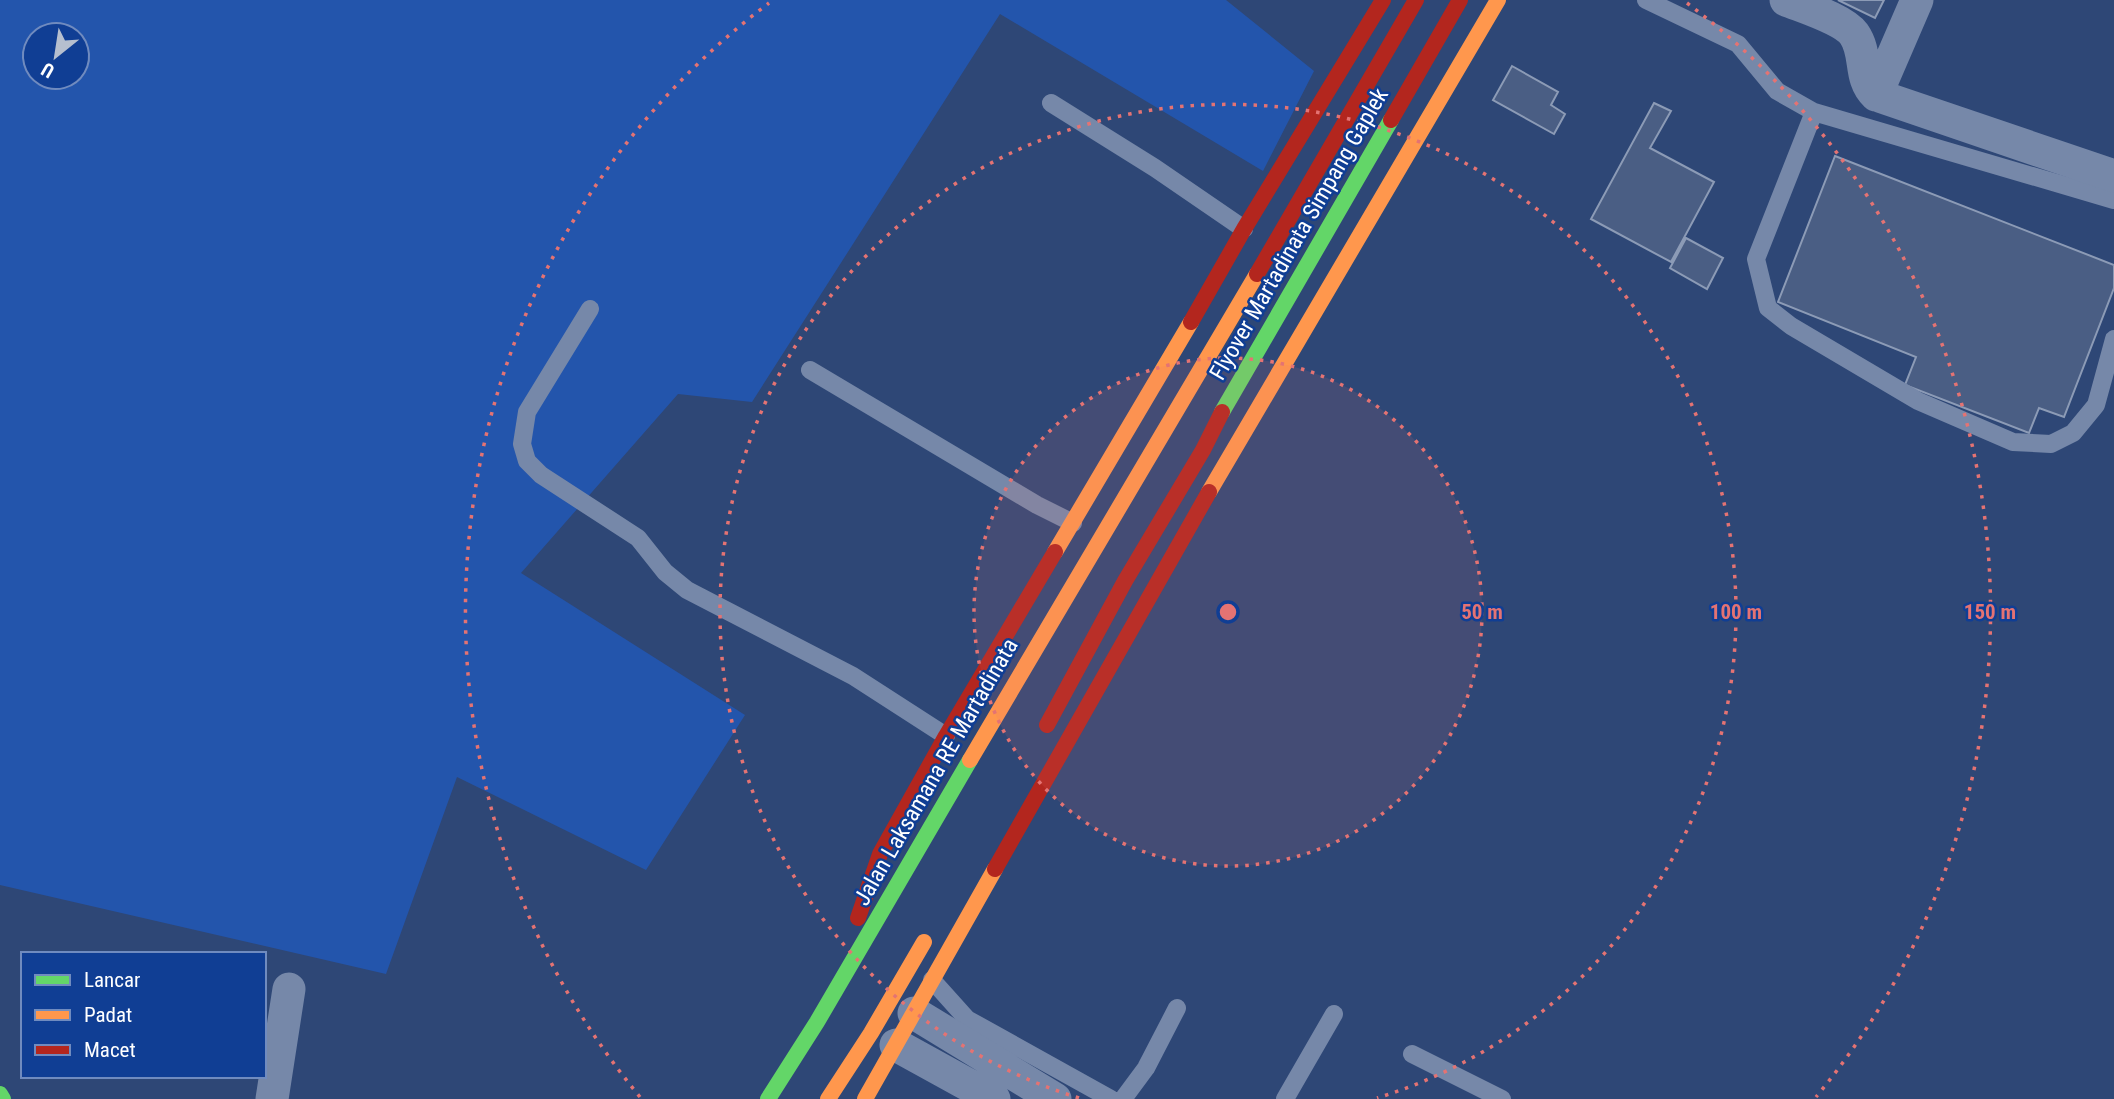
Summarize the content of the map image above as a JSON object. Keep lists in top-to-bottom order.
{
  "streets": {
    "highway": ["Flyover Martadinata Simpang Gaplek", "Jalan Laksamana RE Martadinata"]
  },
  "crossings": [
    ["Flyover Martadinata Simpang Gaplek", "Jalan Laksamana RE Martadinata"]
  ],
  "legend": ["Lancar", "Padat", "Macet"],
  "north": "bottom left",
  "rings": ["50 m", "100 m", "150 m"]
}
